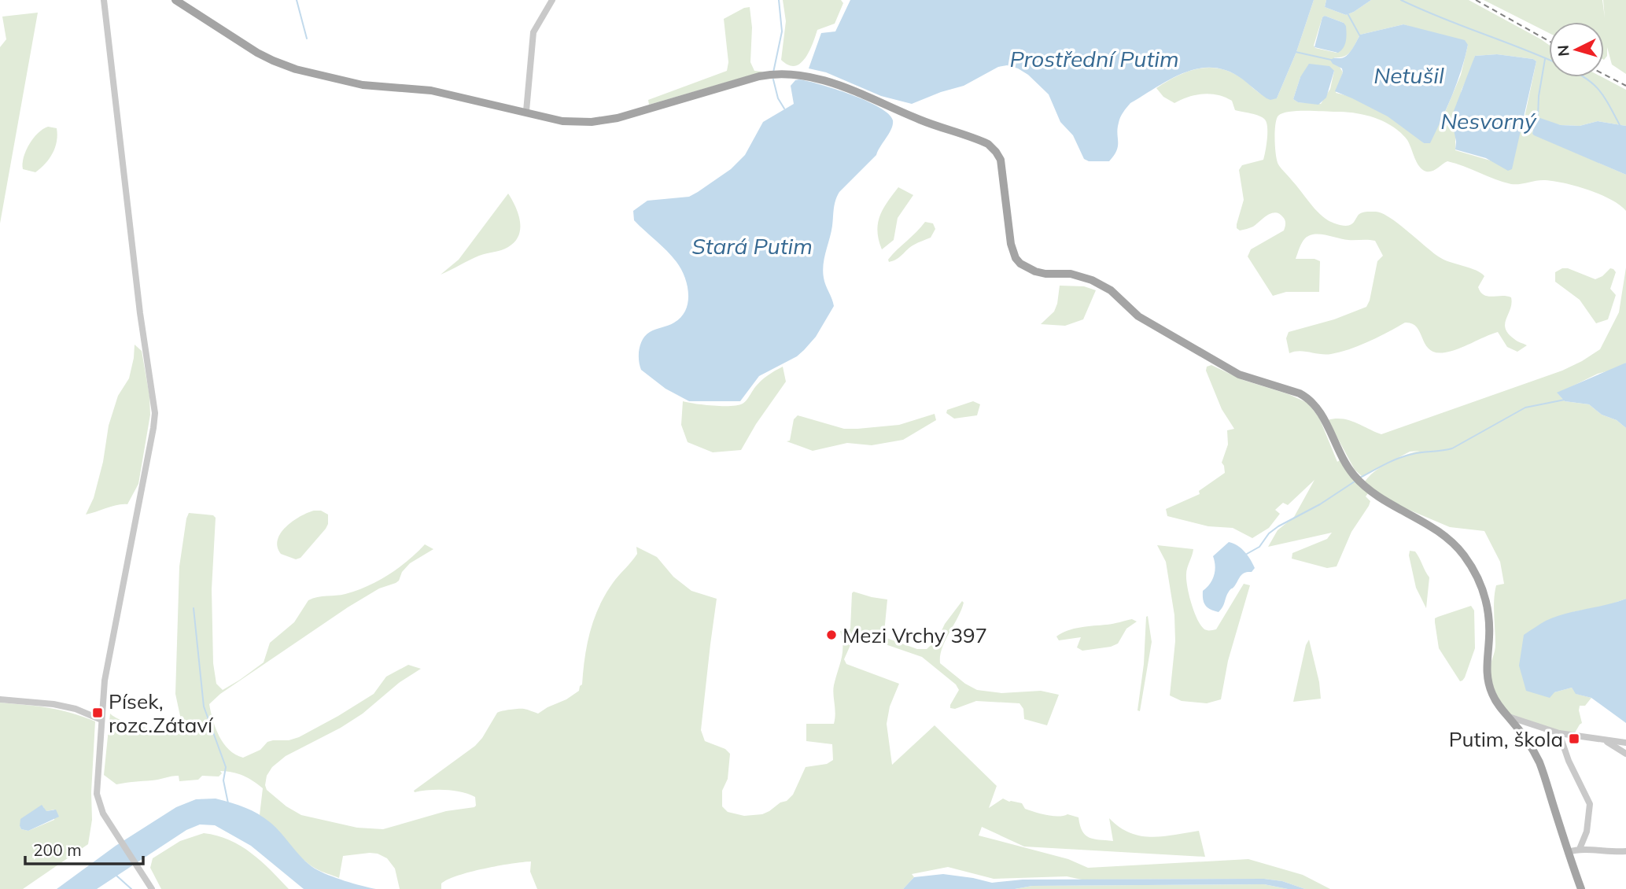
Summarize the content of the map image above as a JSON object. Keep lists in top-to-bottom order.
{
  "water": [
    "Prostřední Putim",
    "Netušil",
    "Nesvorný",
    "Stará Putim"
  ],
  "places": {
    "other": ["Mezi Vrchy 397"],
    "transit": ["Písek, rozc.Zátaví", "Putim, škola"]
  },
  "scale_bar": "200 m",
  "north": "left"
}
